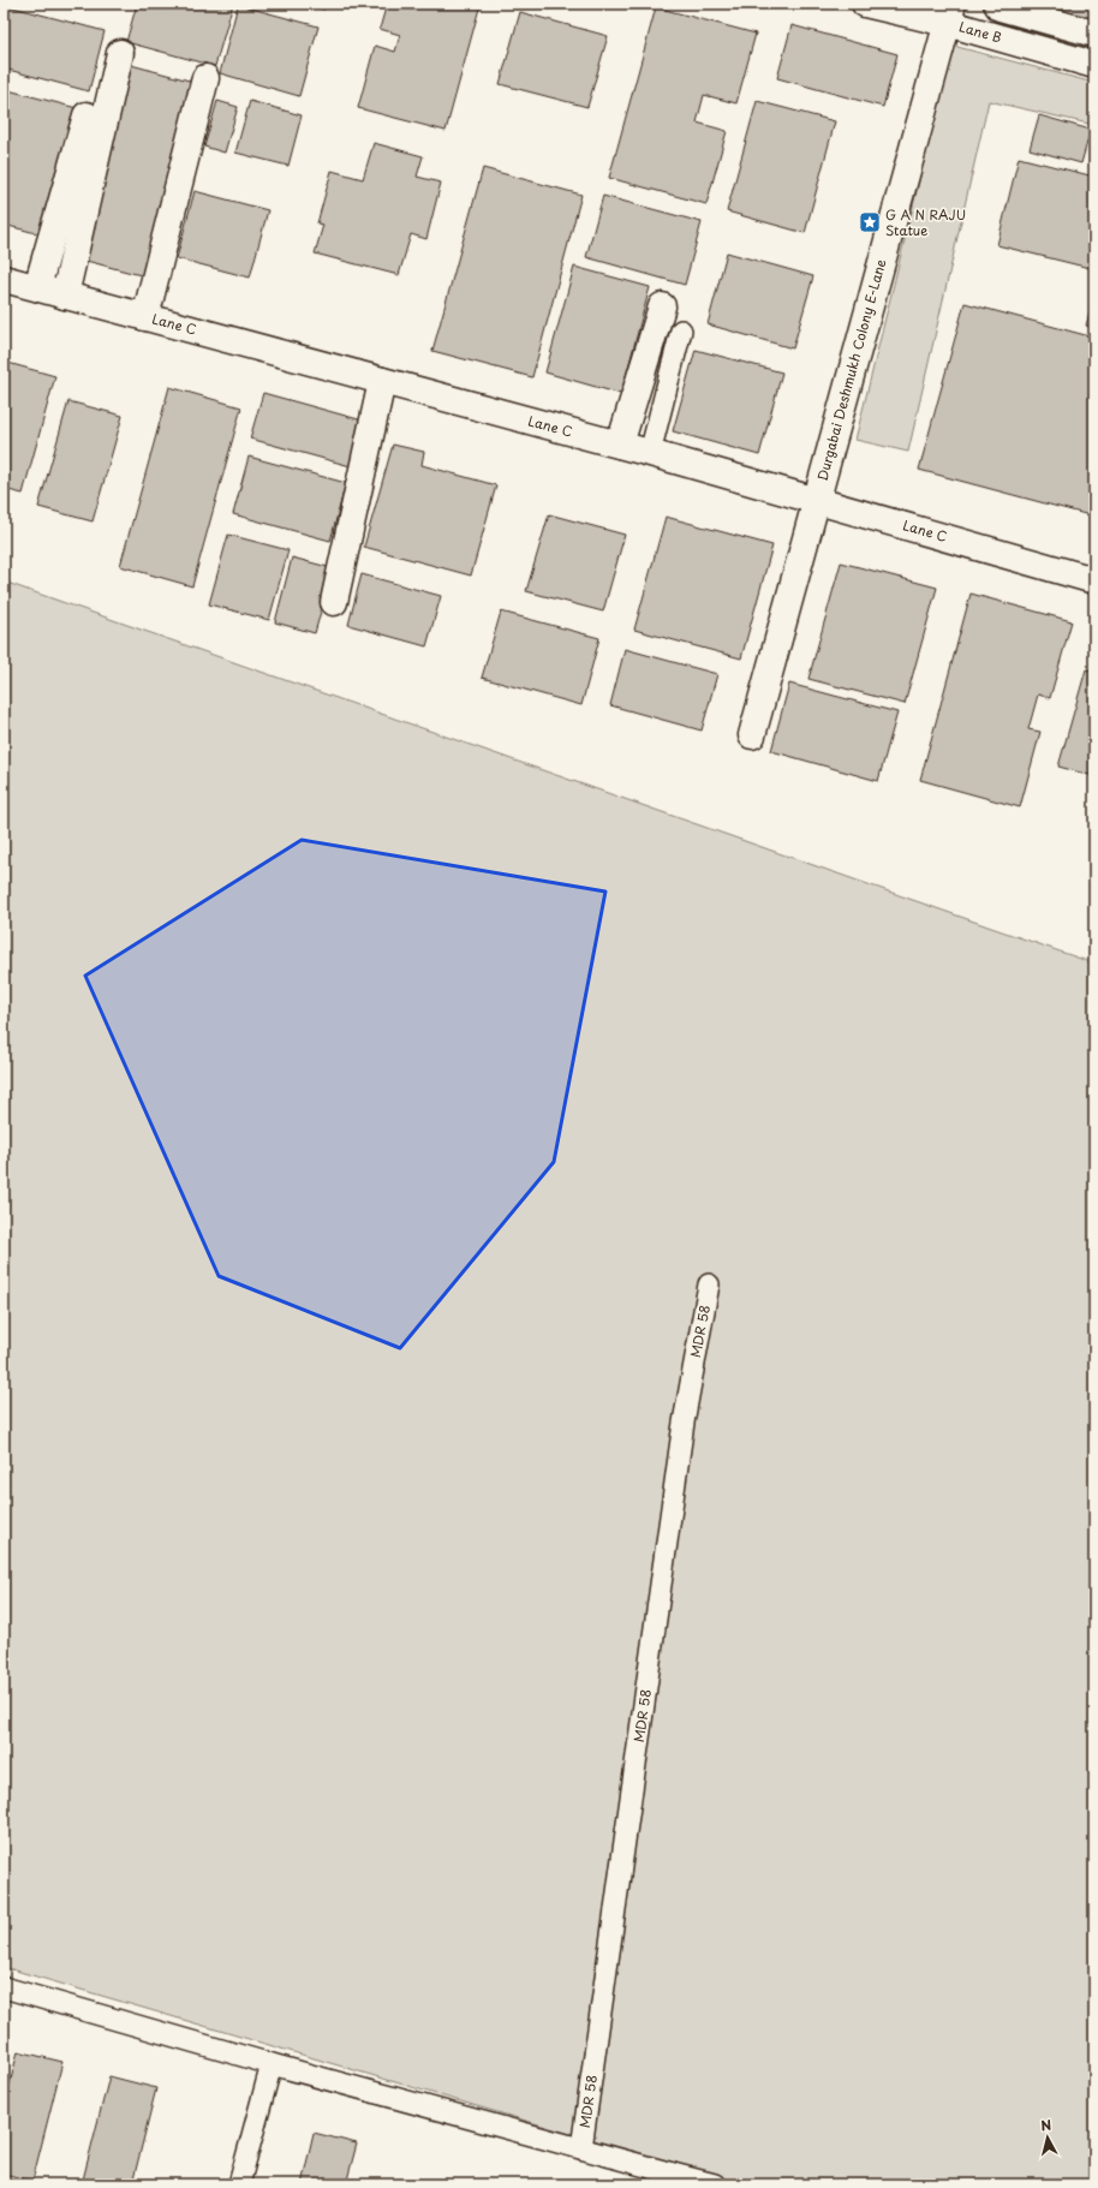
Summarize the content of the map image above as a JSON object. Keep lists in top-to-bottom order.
{
  "streets": {
    "street": ["Lane B", "Lane C", "Durgabai Deshmukh Colony E-Lane"],
    "lane": ["MDR 58"]
  },
  "crossings": [
    ["Lane B", "Durgabai Deshmukh Colony E-Lane"],
    ["Lane C", "Durgabai Deshmukh Colony E-Lane"]
  ],
  "places": {
    "place": ["G A N RAJU Statue"]
  },
  "north": "top"
}
